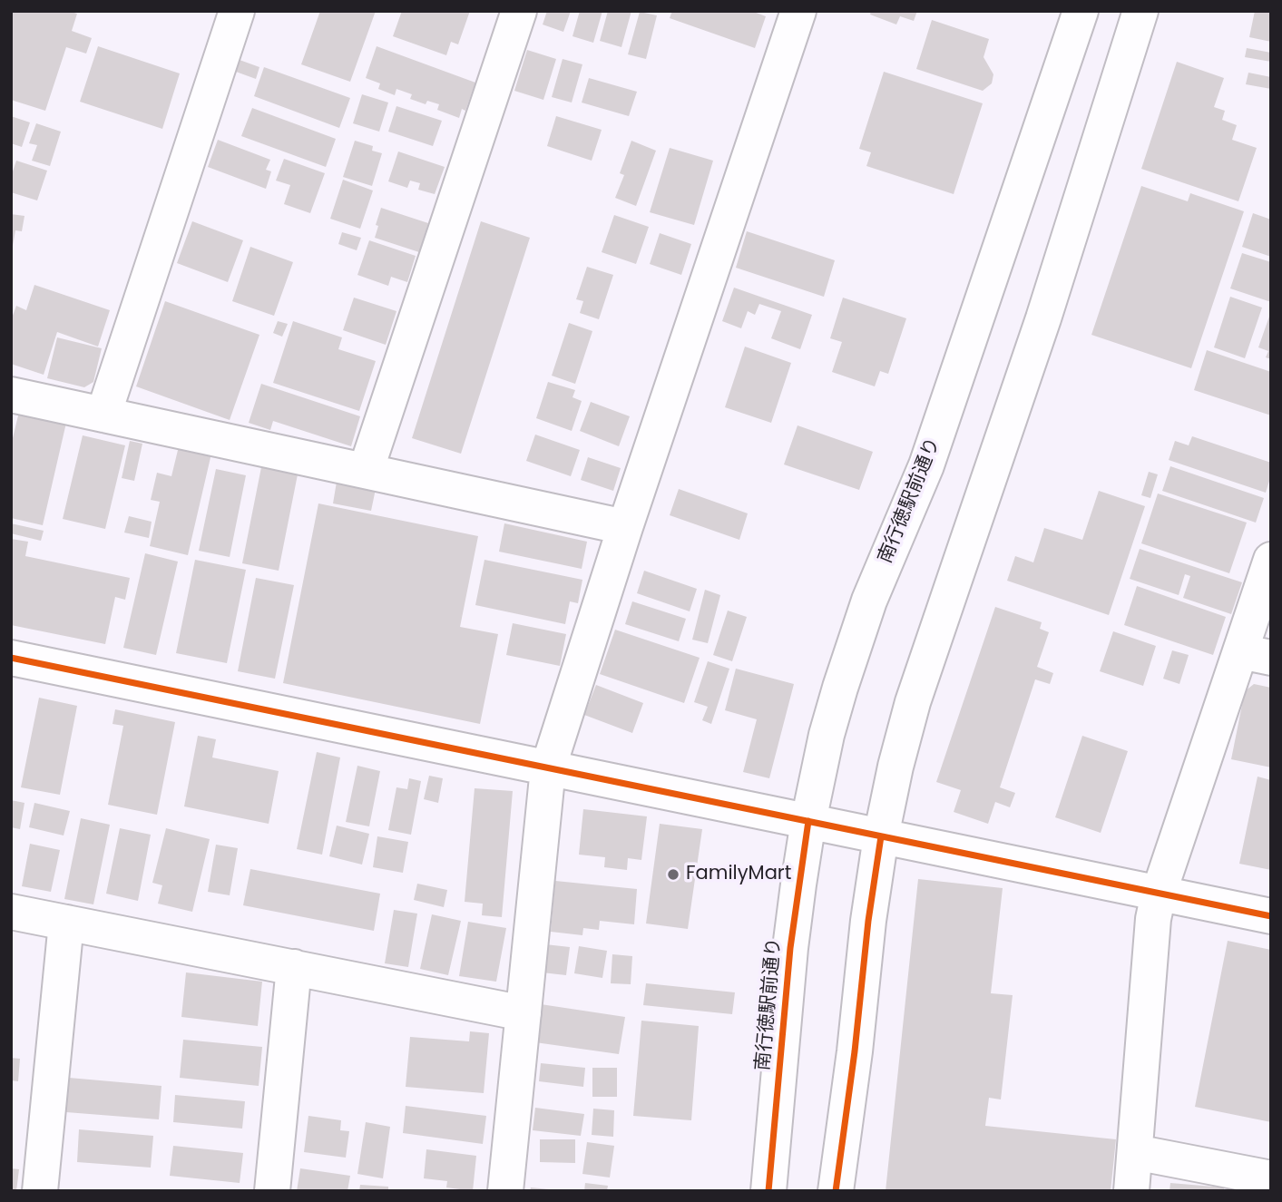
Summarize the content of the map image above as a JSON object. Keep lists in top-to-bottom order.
{
  "streets": {
    "street": ["南行徳駅前通り"]
  },
  "places": ["FamilyMart"]
}
